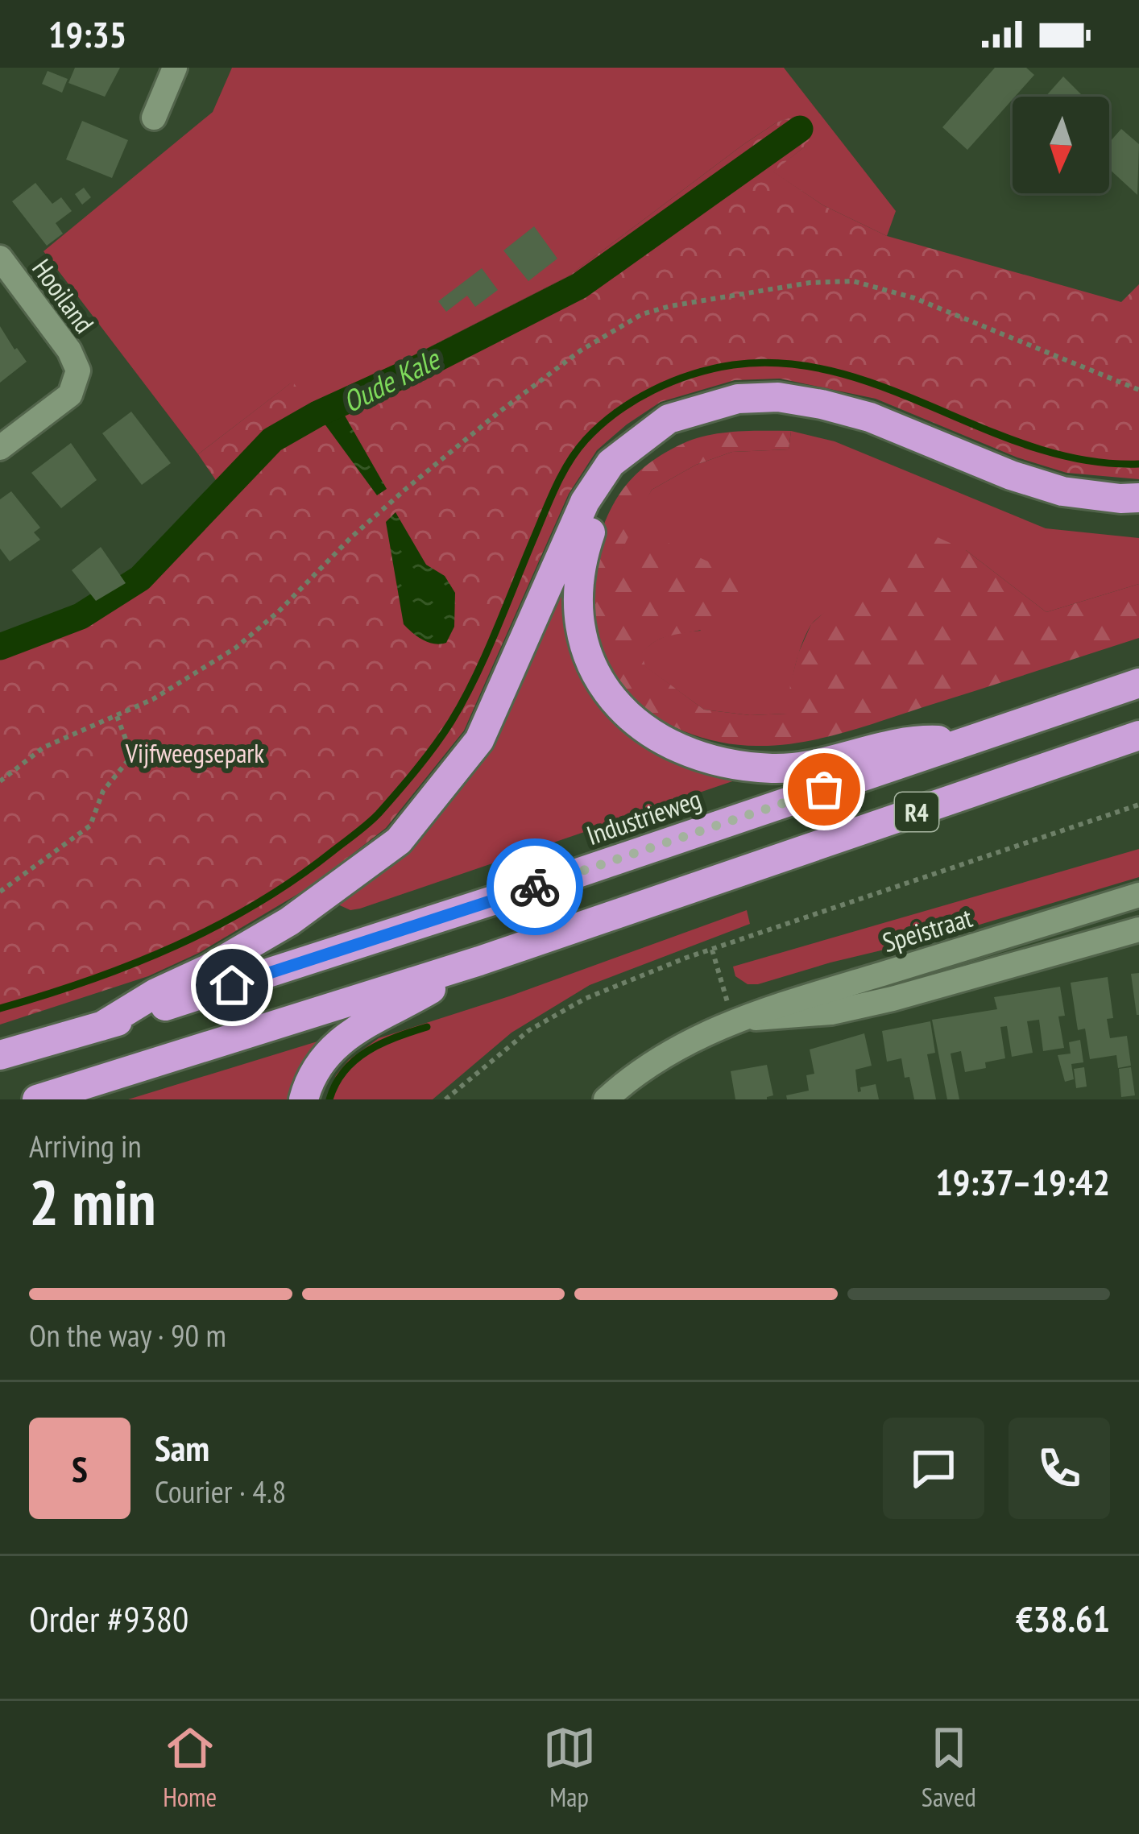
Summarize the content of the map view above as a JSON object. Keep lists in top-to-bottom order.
{
  "streets": {
    "highway": ["R4", "Industrieweg"],
    "street": ["Hooiland", "Speistraat"]
  },
  "water": ["Oude Kale"],
  "parks": ["Vijfweegsepark"],
  "north": "bottom",
  "page": {
    "status": "19:35",
    "heading": ["2 min", "Arriving in", "19:37–19:42"],
    "panel": [
      "Sam",
      "Courier · 4.8",
      "Order #9380",
      "€38.61"
    ],
    "bar": "On the way · 90 m",
    "round": "S",
    "tabs": ["Home", "Map", "Saved"]
  }
}
